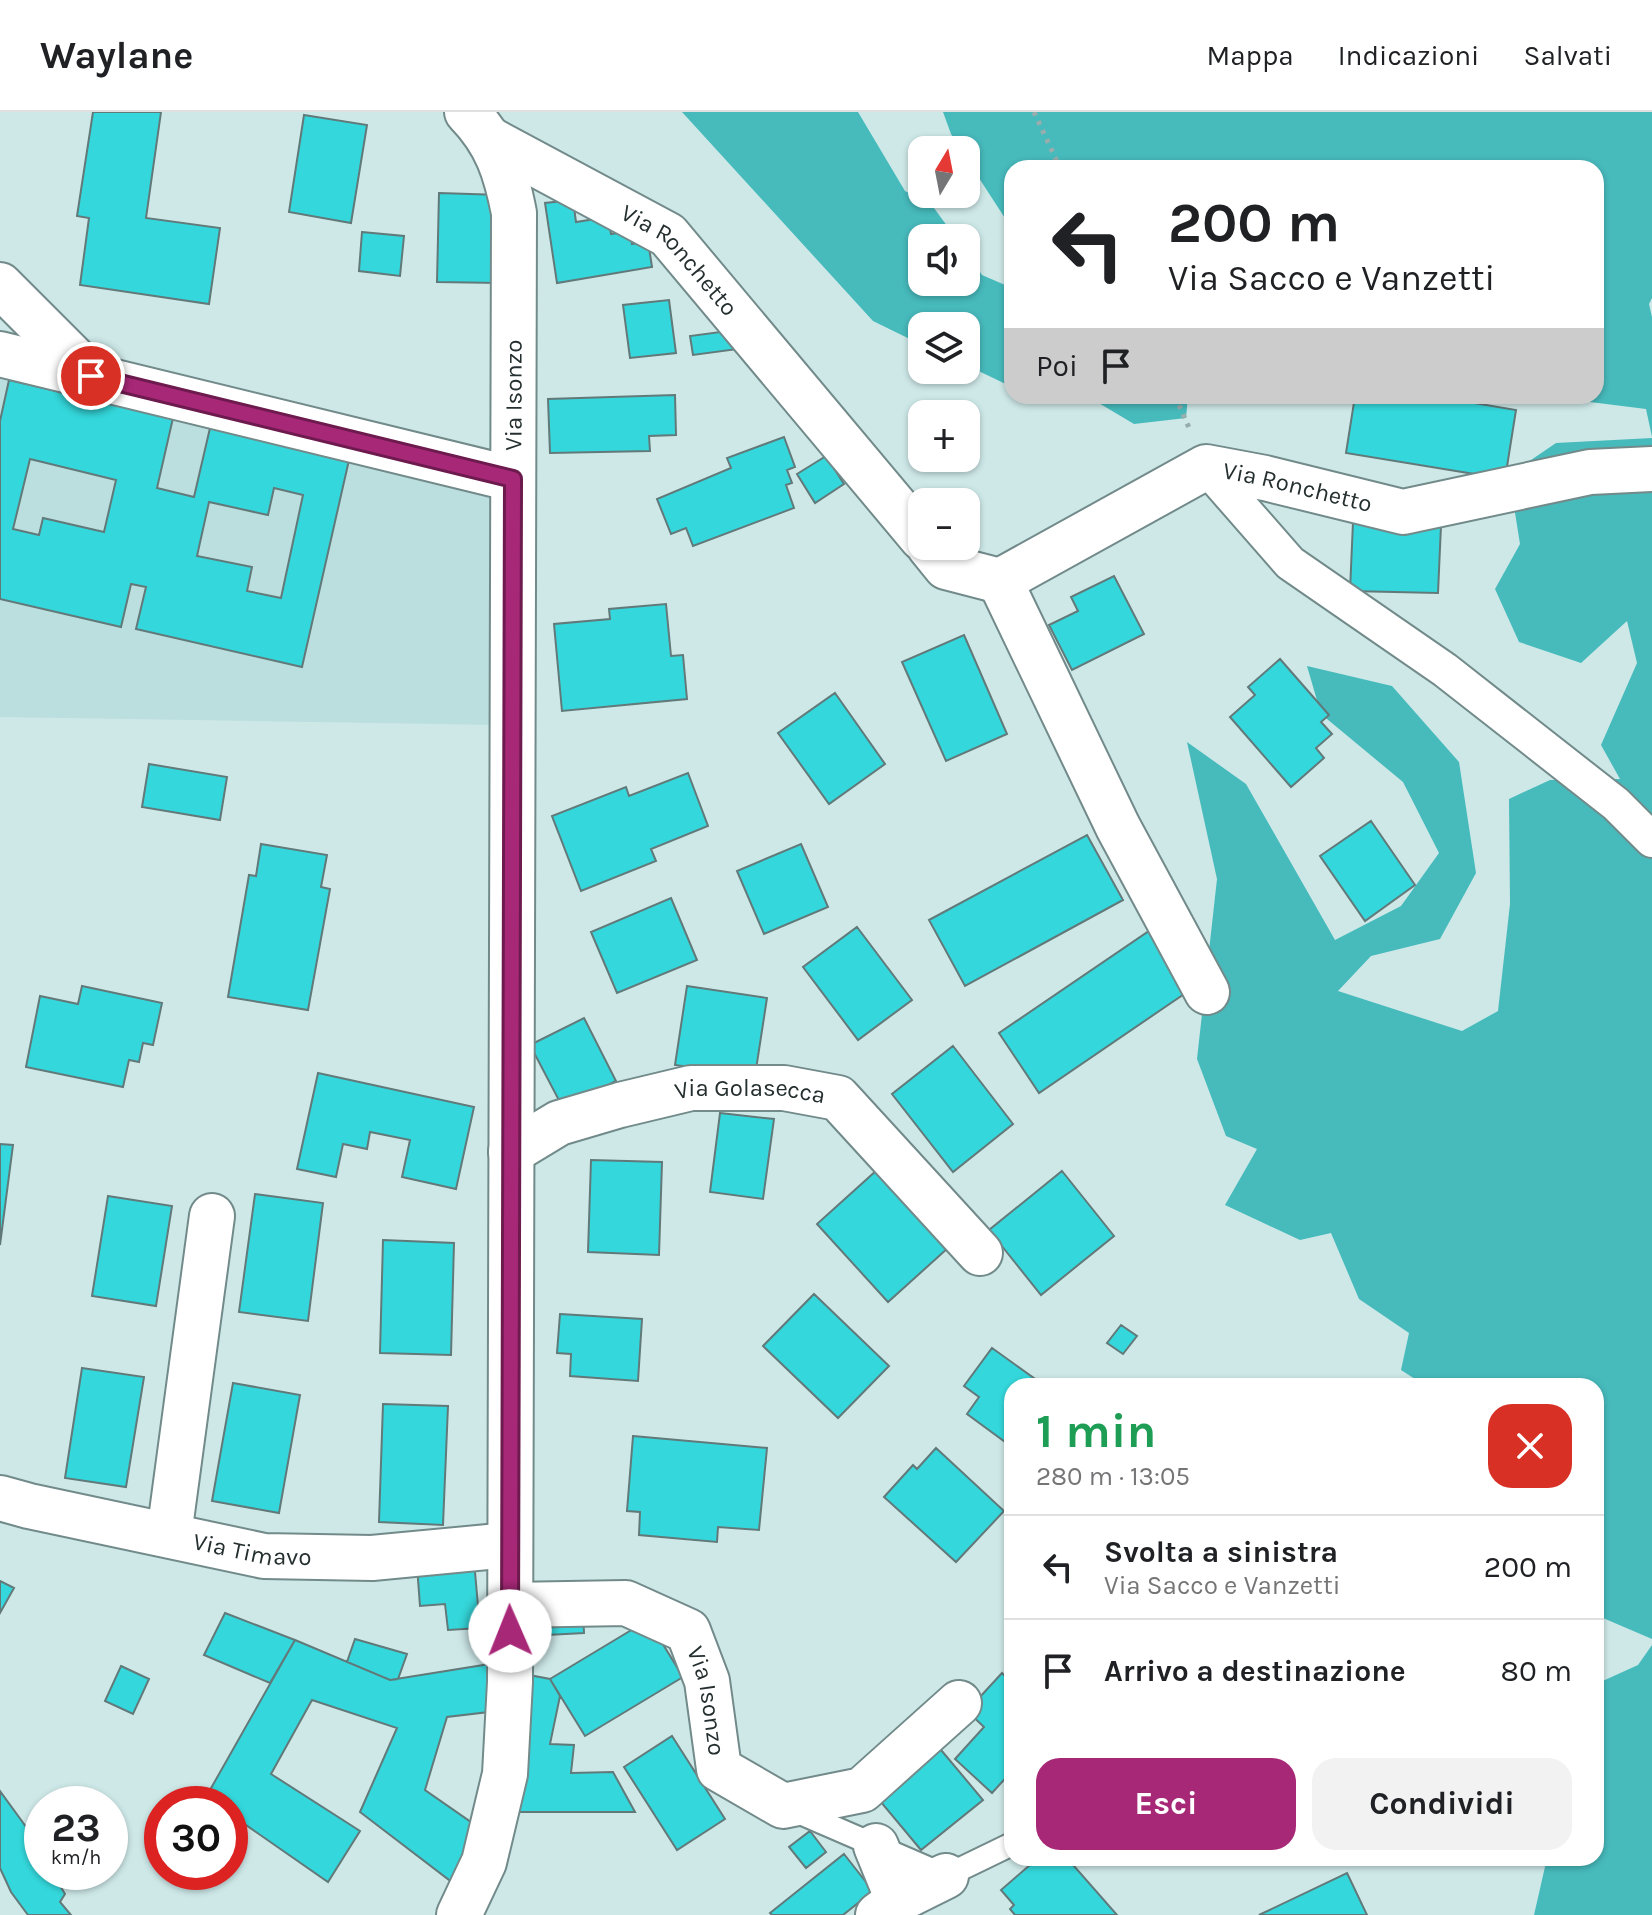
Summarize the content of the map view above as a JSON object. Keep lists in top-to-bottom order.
{
  "streets": {
    "street": [
      "Via Ronchetto",
      "Via Isonzo",
      "Via Golasecca",
      "Via Timavo"
    ]
  },
  "crossings": [
    ["Via Ronchetto", "Via Isonzo"],
    ["Via Isonzo", "Via Golasecca"],
    ["Via Isonzo", "Via Timavo"]
  ],
  "north": "top",
  "page": {
    "header": "Waylane",
    "nav": ["Mappa", "Indicazioni", "Salvati"],
    "map_buttons": ["+", "−"],
    "turn": ["200 m", "Via Sacco e Vanzetti"],
    "then": "Poi",
    "heading": ["1 min", "280 m · 13:05"],
    "list": [
      {
        "name": "Svolta a sinistra",
        "note": "Via Sacco e Vanzetti",
        "value": "200 m"
      },
      {
        "name": "Arrivo a destinazione",
        "value": "80 m"
      }
    ],
    "buttons": ["Esci", "Condividi"],
    "speed": "23 km/h",
    "limit": "30"
  }
}
